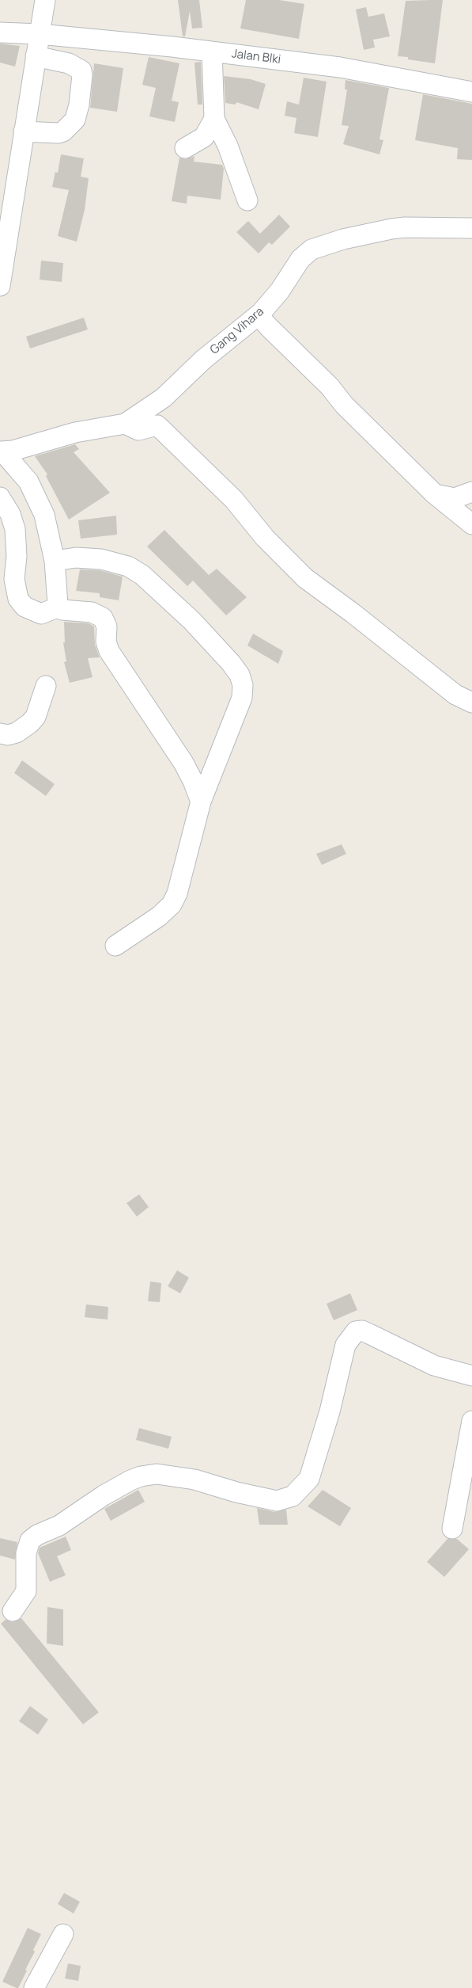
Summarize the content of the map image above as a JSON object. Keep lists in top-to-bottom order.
{
  "streets": {
    "street": ["Jalan Blki", "Gang Vihara"]
  }
}
